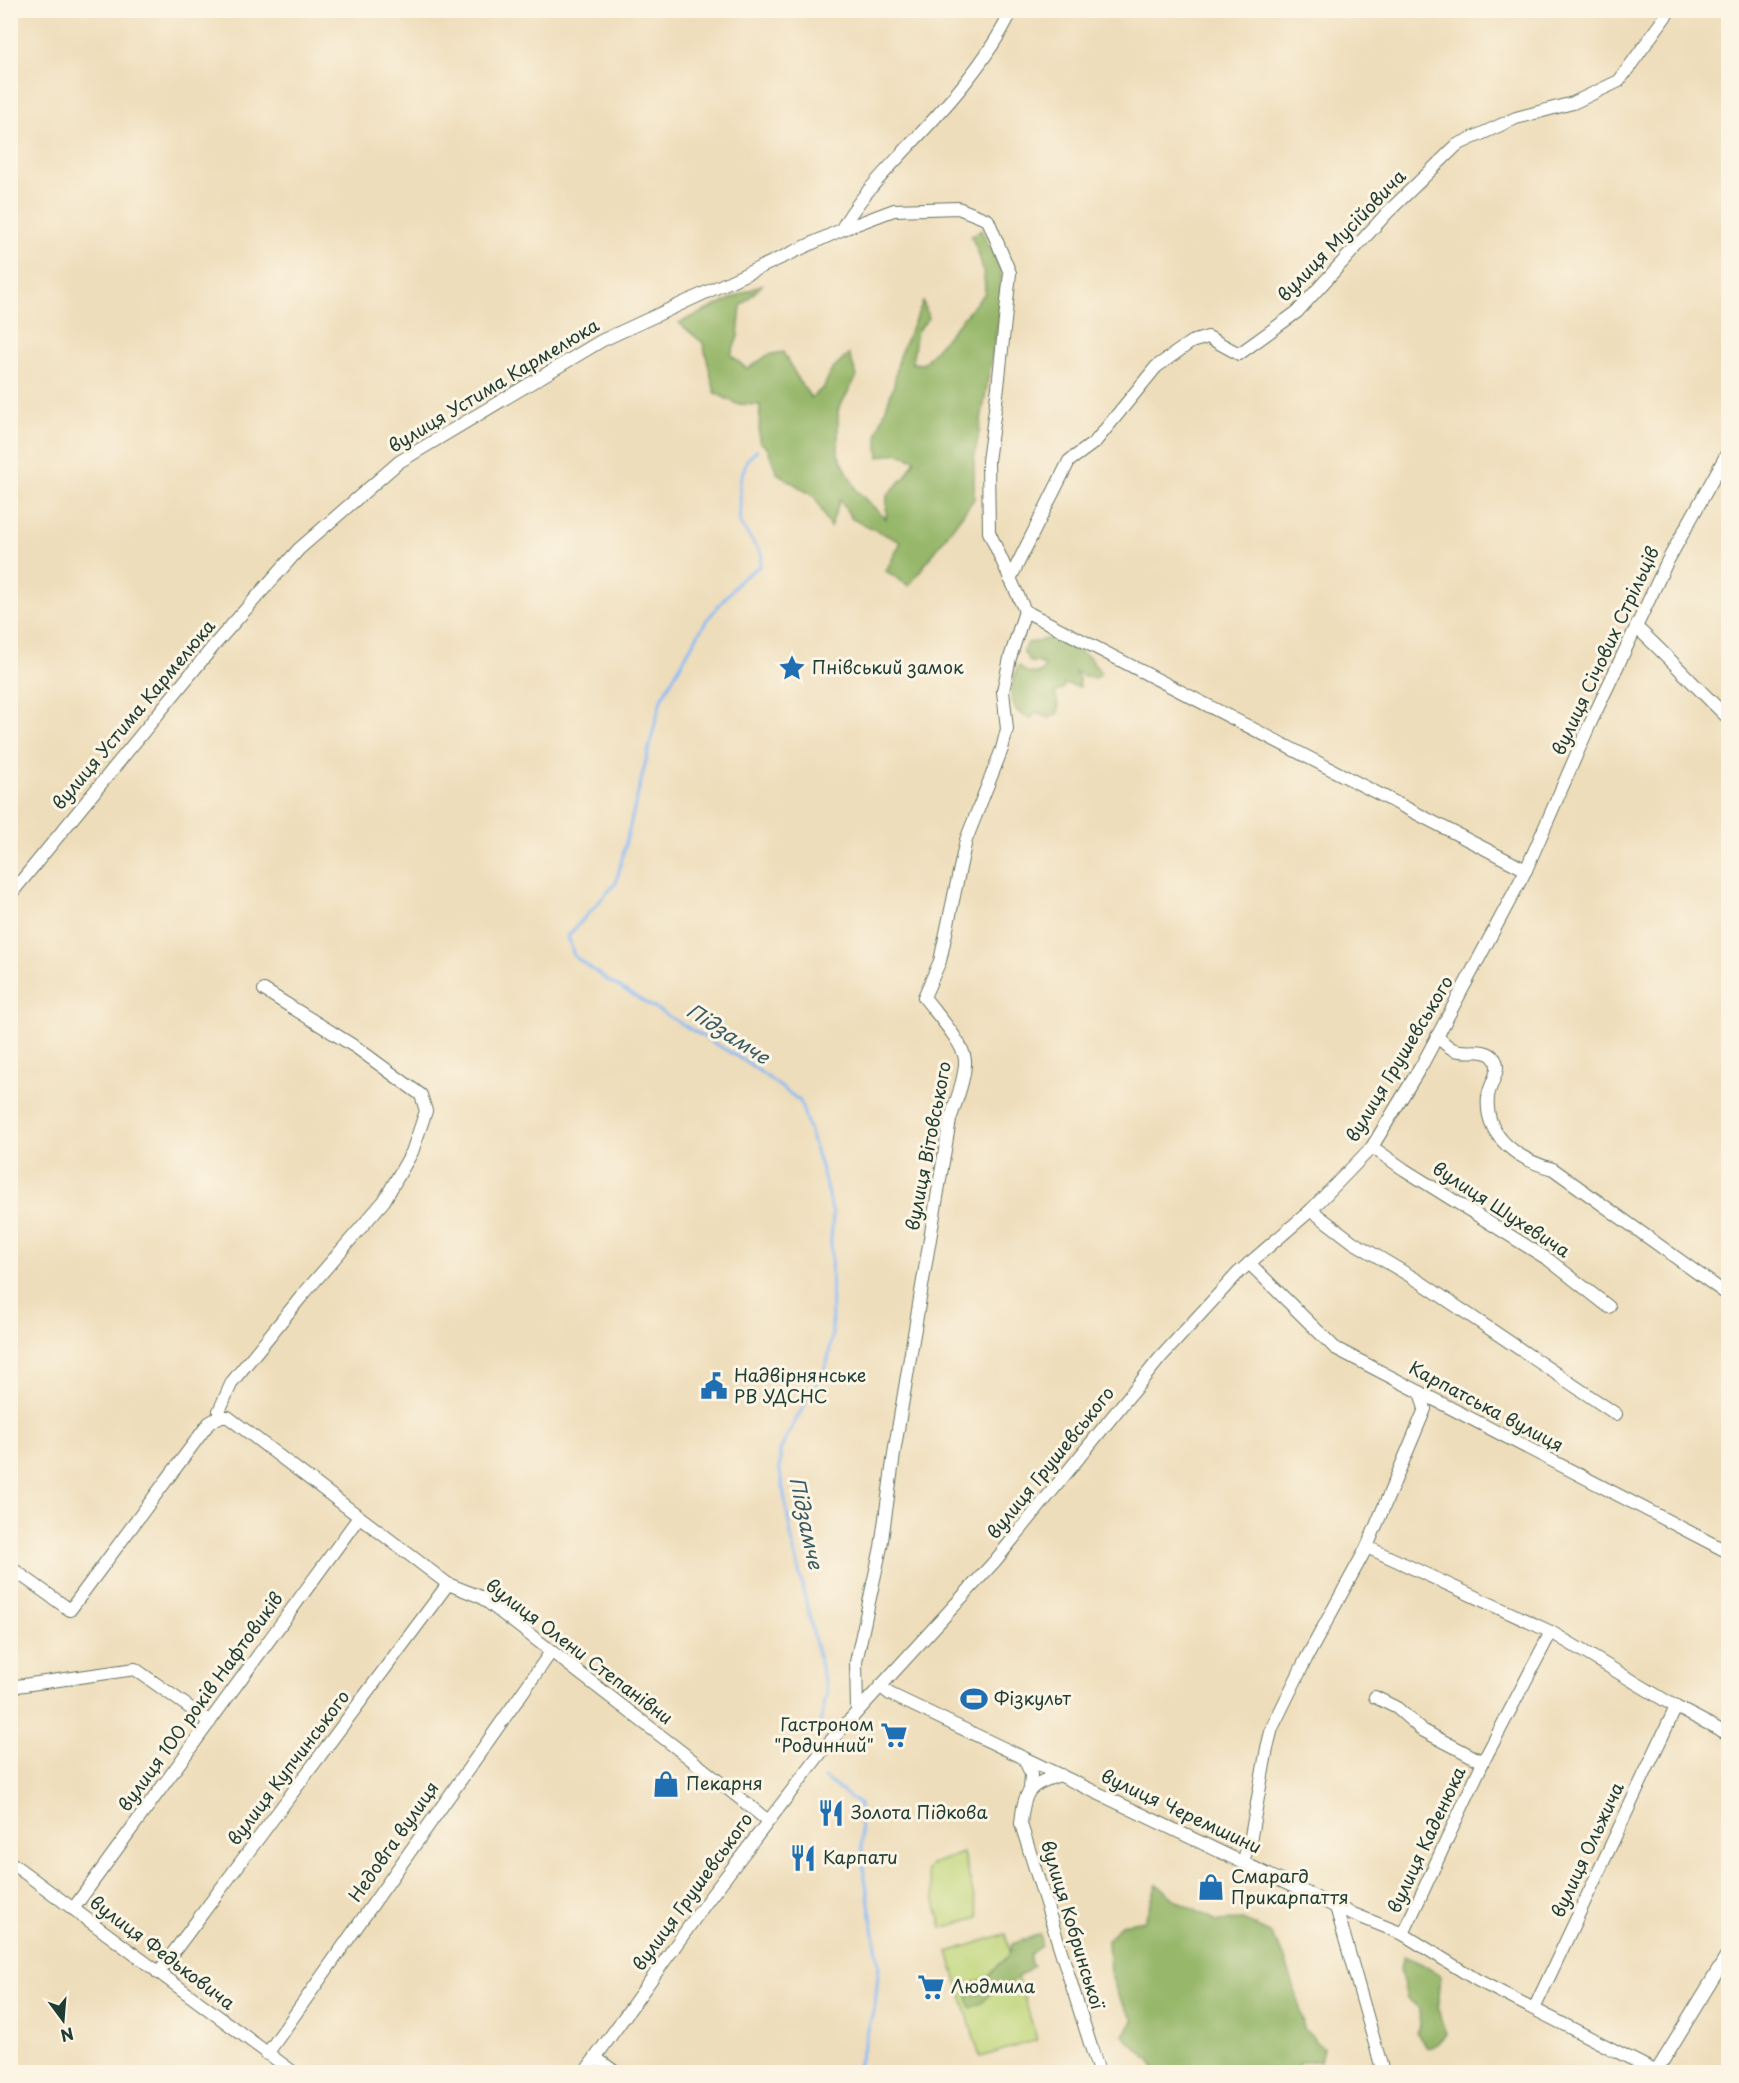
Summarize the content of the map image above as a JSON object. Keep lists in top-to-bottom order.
{
  "streets": {
    "street": [
      "вулиця Мусійовича",
      "вулиця Устима Кармелюка",
      "вулиця Січових Стрільців",
      "вулиця Грушевського",
      "вулиця Вітовського",
      "вулиця Шухевича",
      "Карпатська вулиця",
      "вулиця Олени Степанівни",
      "вулиця 100 років Нафтовиків",
      "вулиця Купчинського",
      "вулиця Черемшини",
      "вулиця Каденюка",
      "Недовга вулиця",
      "вулиця Ольжича",
      "вулиця Кобринської",
      "вулиця Федьковича"
    ]
  },
  "crossings": [
    ["вулиця Мусійовича", "вулиця Устима Кармелюка"],
    ["вулиця Устима Кармелюка", "вулиця Вітовського"],
    ["вулиця Січових Стрільців", "вулиця Грушевського"],
    ["вулиця Грушевського", "вулиця Вітовського"],
    ["вулиця Грушевського", "вулиця Шухевича"],
    ["вулиця Грушевського", "Карпатська вулиця"],
    ["вулиця Грушевського", "вулиця Олени Степанівни"],
    ["вулиця Грушевського", "вулиця Черемшини"],
    ["вулиця Олени Степанівни", "вулиця 100 років Нафтовиків"],
    ["вулиця Олени Степанівни", "вулиця Купчинського"],
    ["вулиця Олени Степанівни", "Недовга вулиця"],
    ["вулиця 100 років Нафтовиків", "вулиця Федьковича"],
    ["вулиця Купчинського", "вулиця Федьковича"],
    ["вулиця Черемшини", "вулиця Каденюка"],
    ["вулиця Черемшини", "вулиця Ольжича"],
    ["вулиця Черемшини", "вулиця Кобринської"],
    ["Недовга вулиця", "вулиця Федьковича"]
  ],
  "water": ["Підзамче"],
  "places": {
    "place": ["Пнівський замок"],
    "public building": ["Надвірнянське РВ УДСНС"],
    "sports": ["Фізкульт"],
    "supermarket": ["Гастроном \"Родинний\"", "Людмила"],
    "shop": ["Пекарня", "Смарагд Прикарпаття"],
    "restaurant": ["Золота Підкова", "Карпати"]
  },
  "north": "bottom"
}
